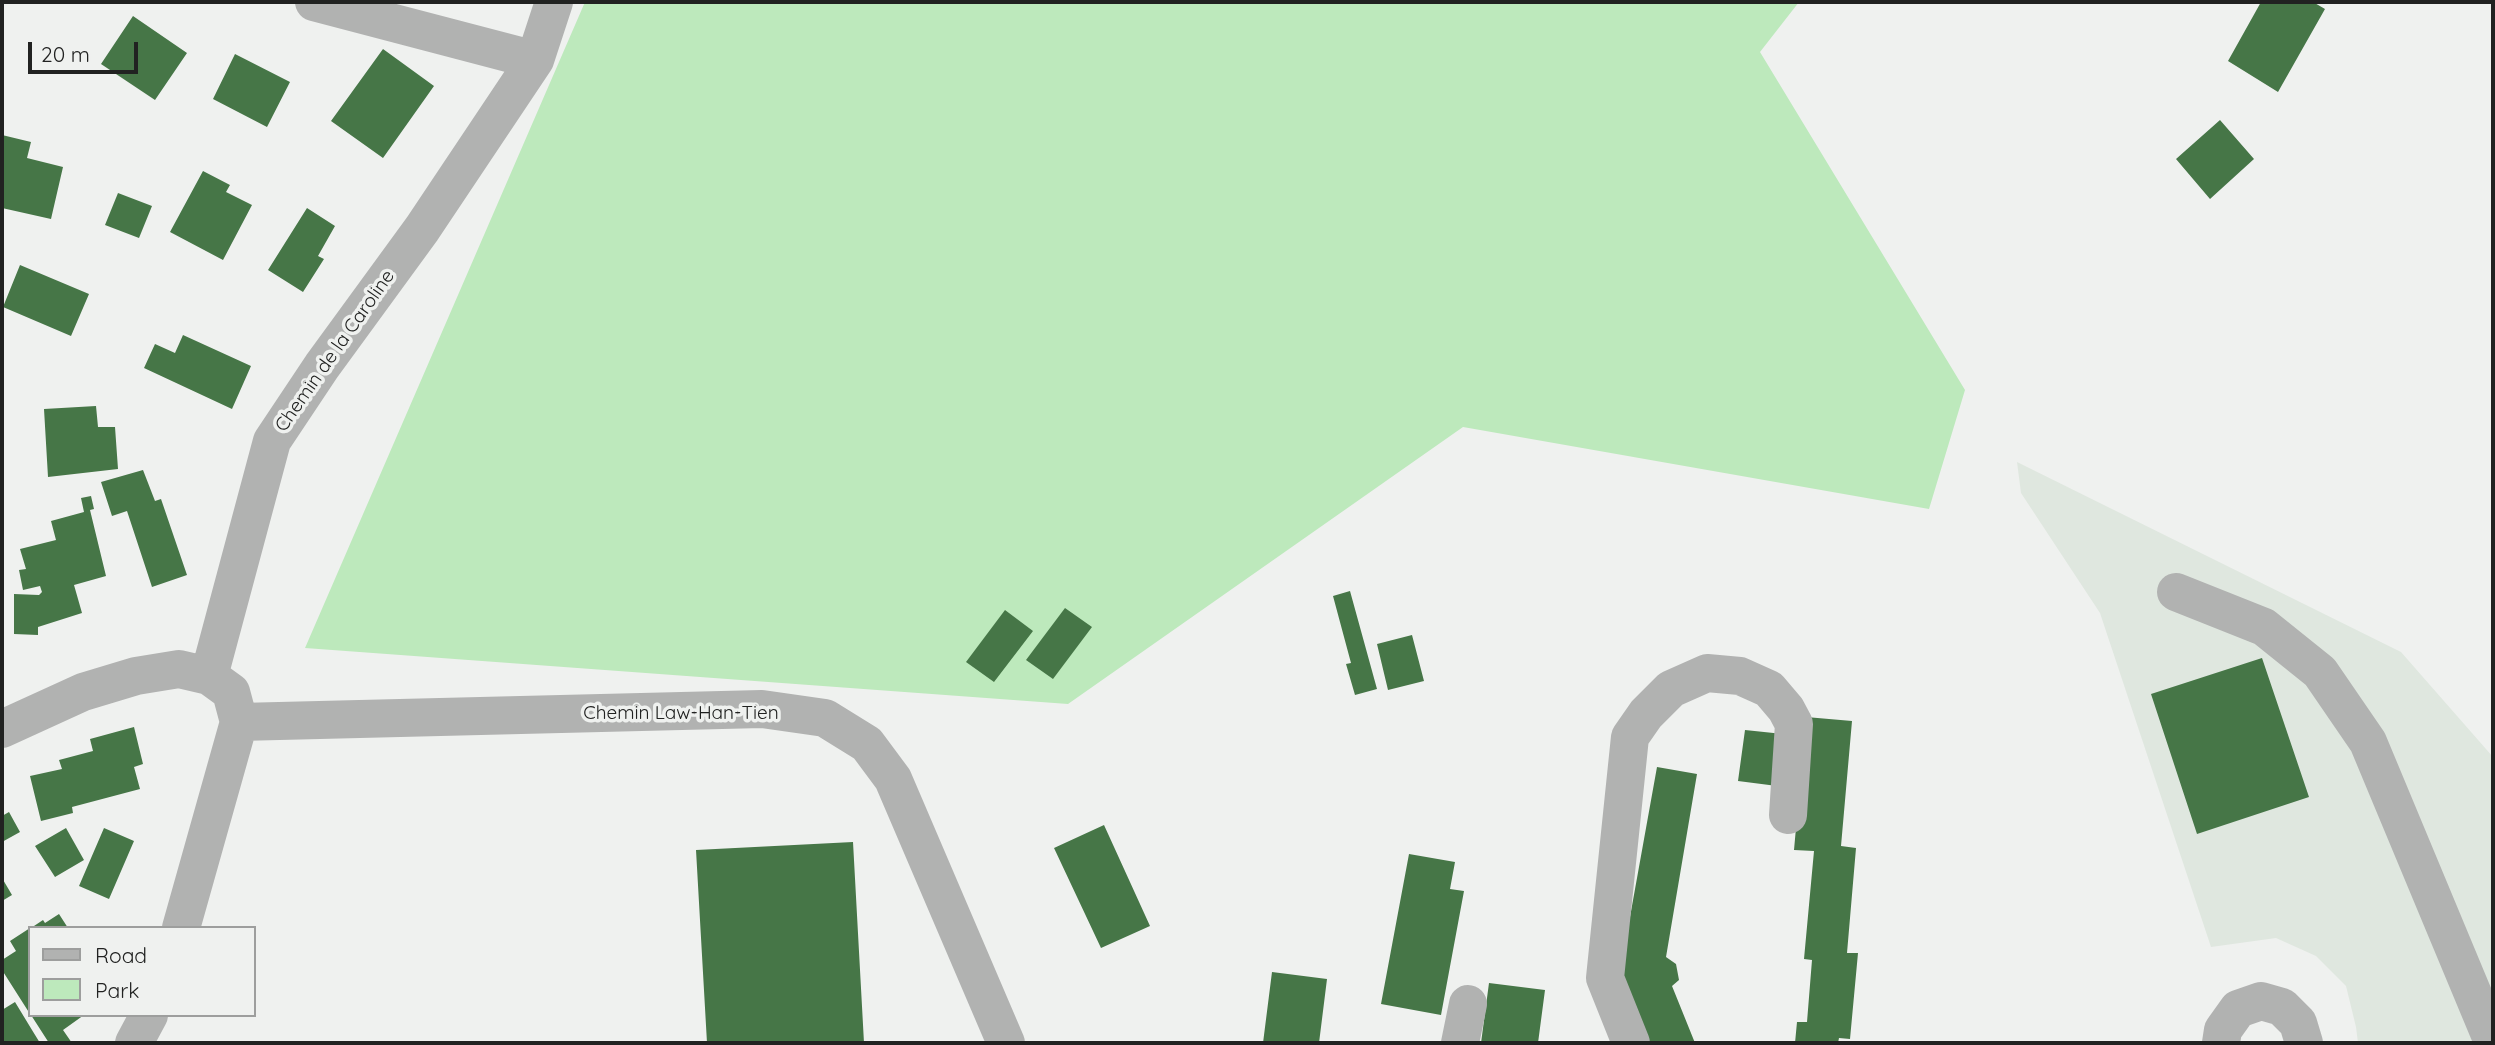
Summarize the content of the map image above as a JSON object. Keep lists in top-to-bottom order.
{
  "streets": {
    "street": ["Chemin de la Caroline", "Chemin Law-Han-Tien"]
  },
  "legend": ["Road", "Park"],
  "scale_bar": "20 m"
}
